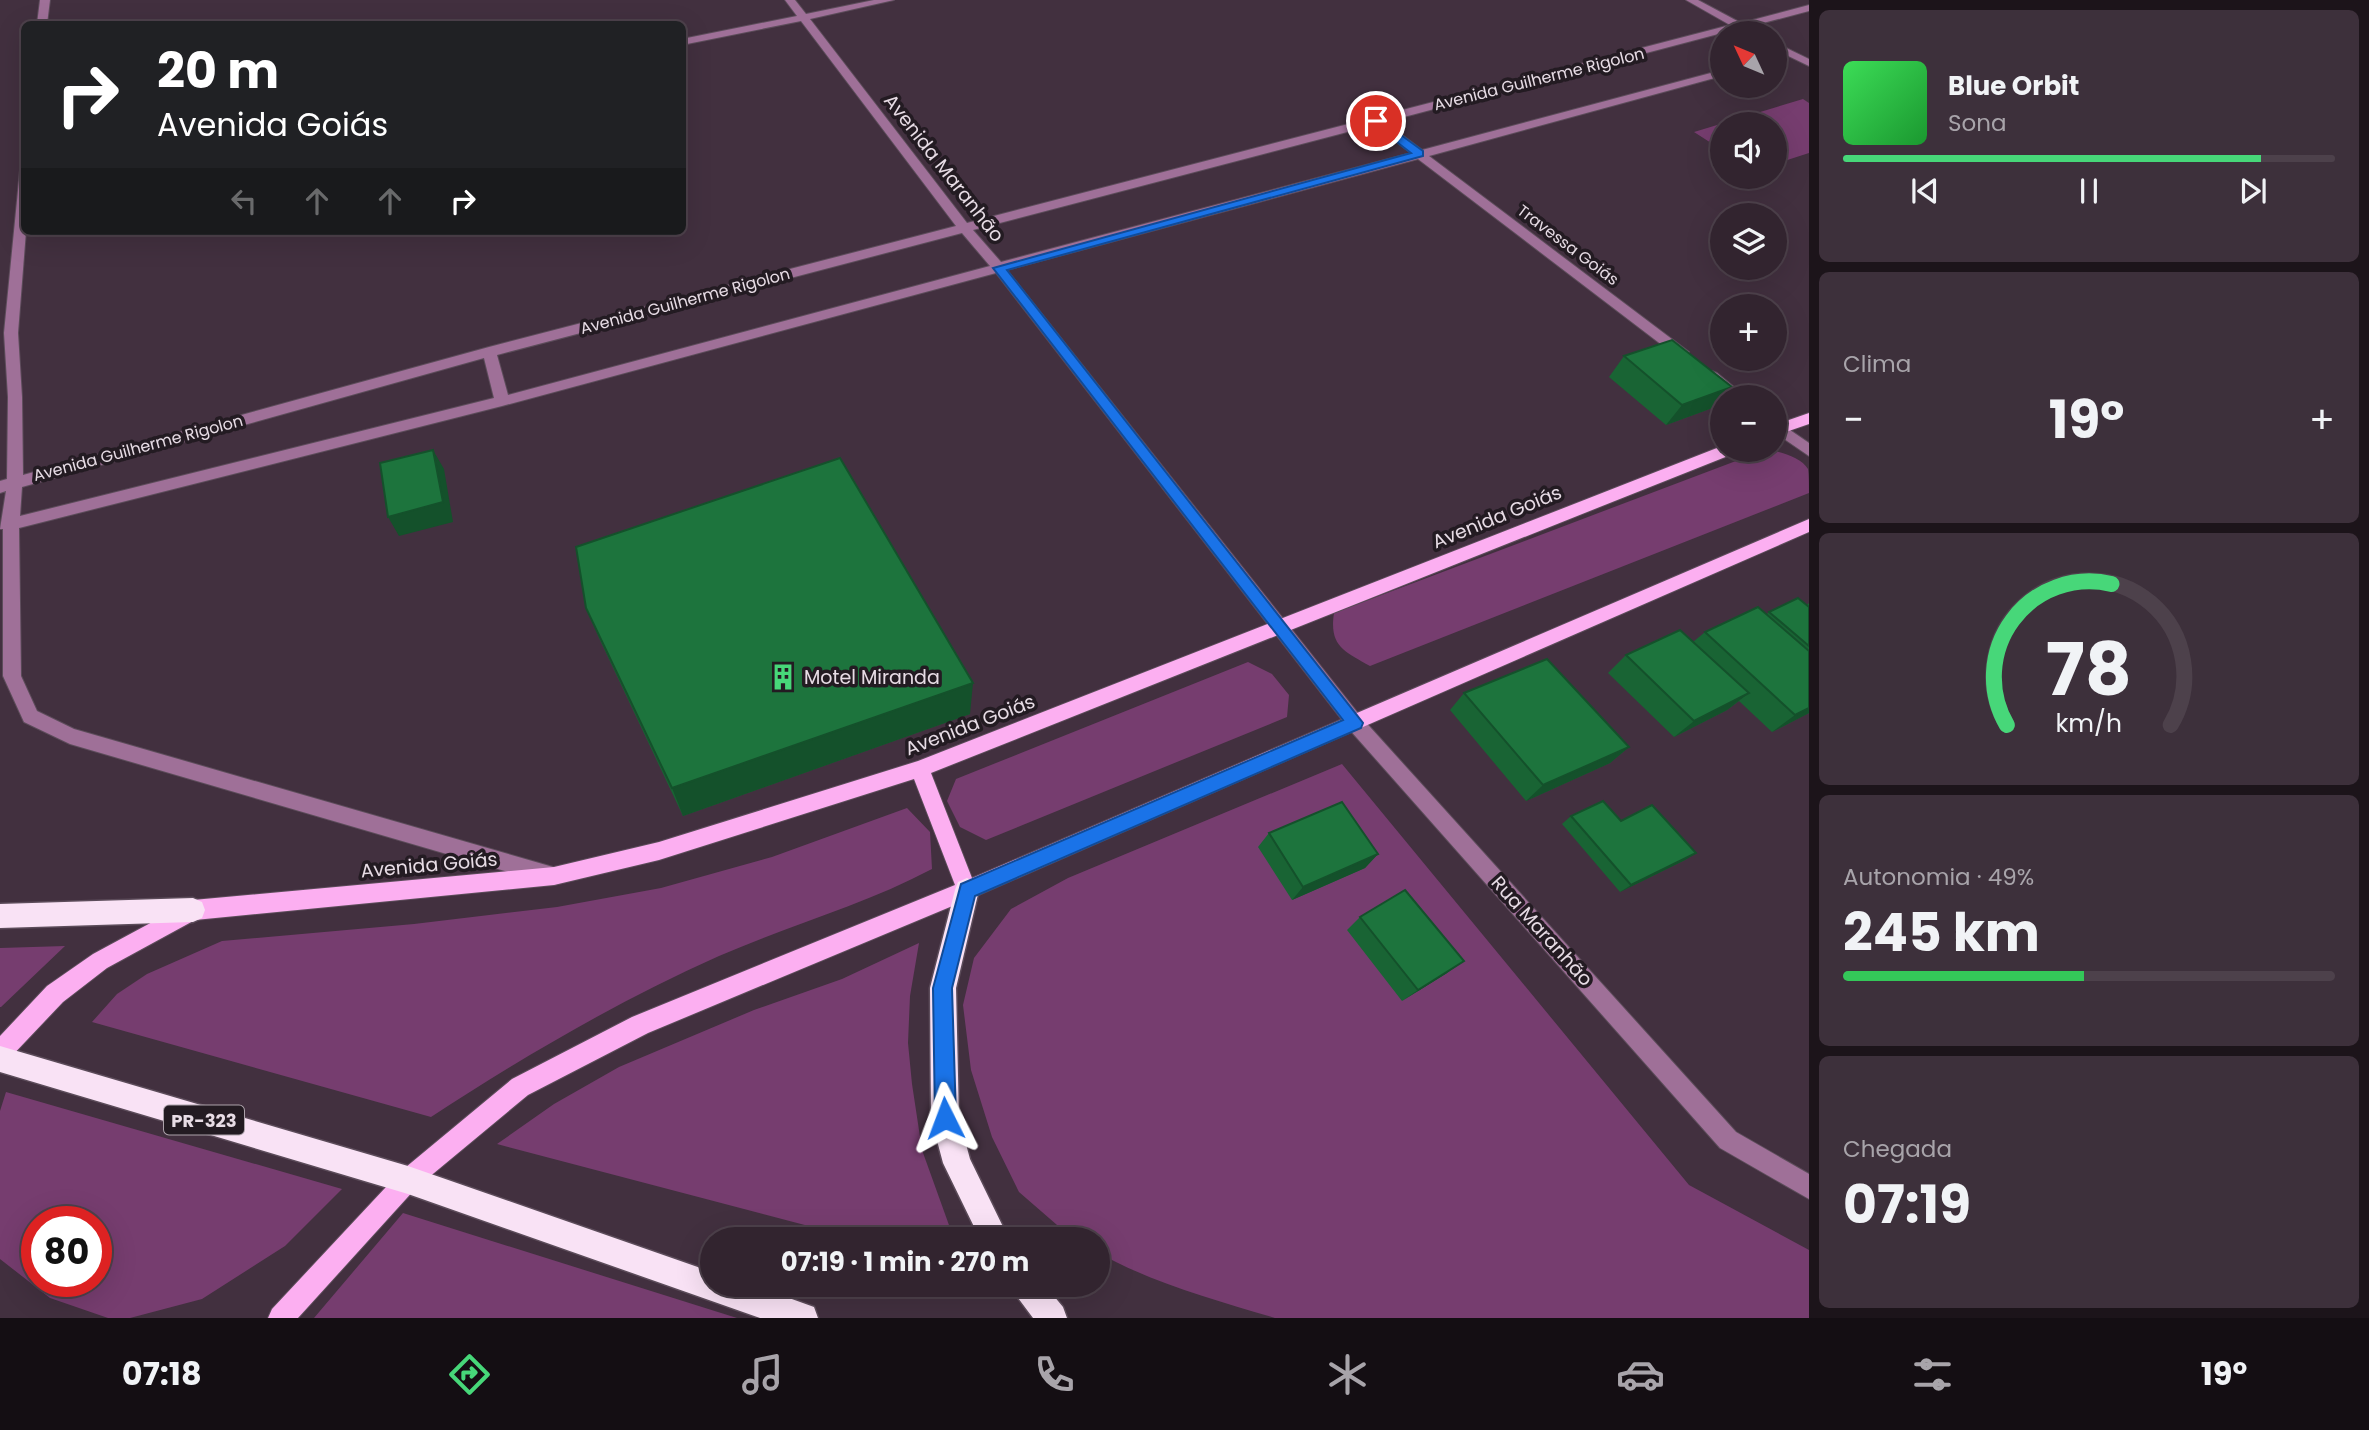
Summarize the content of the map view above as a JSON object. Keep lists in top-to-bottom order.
{
  "streets": {
    "highway": ["PR-323"],
    "main road": ["Avenida Goiás"],
    "street": [
      "Avenida Guilherme Rigolon",
      "Avenida Maranhão",
      "Travessa Goiás",
      "Rua Maranhão"
    ]
  },
  "crossings": [
    ["Avenida Guilherme Rigolon", "Avenida Maranhão"],
    ["Avenida Guilherme Rigolon", "Travessa Goiás"],
    ["Avenida Guilherme Rigolon", "Avenida Goiás"],
    ["Avenida Maranhão", "Avenida Goiás"],
    ["Avenida Maranhão", "Rua Maranhão"]
  ],
  "places": {
    "building": ["Motel Miranda"]
  },
  "north": "top left",
  "page": {
    "map_buttons": ["+", "−"],
    "turn": ["20 m", "Avenida Goiás"],
    "song": ["Blue Orbit", "Sona"],
    "tile": [
      "Clima",
      ["Autonomia · 49%", "245 km"],
      ["Chegada", "07:19"]
    ],
    "heat": ["−", "19°", "+"],
    "limit": "80",
    "trip": "07:19 · 1 min · 270 m",
    "tabs": ["07:18", "19°"],
    "gauge": ["78", "km/h"]
  }
}
